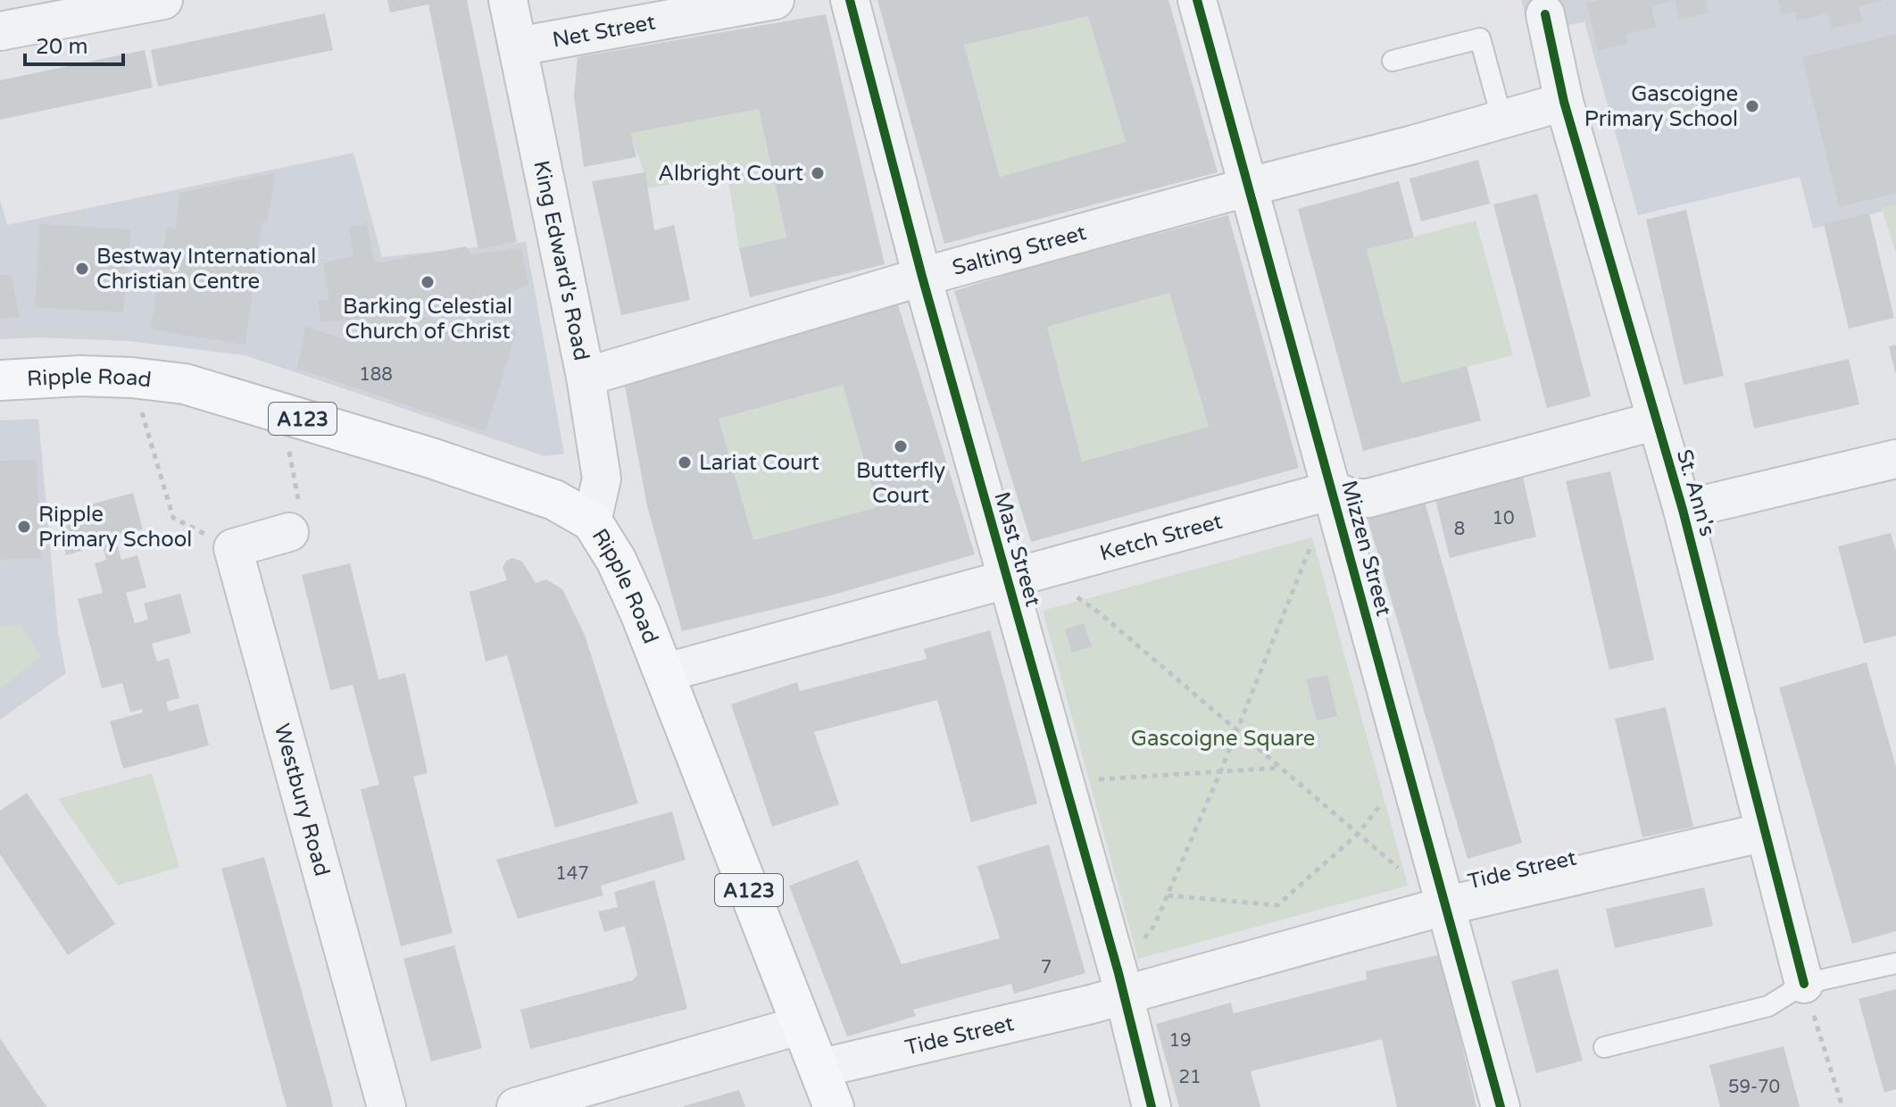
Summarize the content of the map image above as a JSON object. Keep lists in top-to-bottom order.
{
  "streets": {
    "main road": ["Ripple Road", "A123"],
    "street": [
      "Net Street",
      "Salting Street",
      "King Edward's Road",
      "St. Ann's",
      "Ketch Street",
      "Mizzen Street",
      "Mast Street",
      "Westbury Road",
      "Tide Street"
    ]
  },
  "crossings": [
    ["Net Street", "King Edward's Road"],
    ["Salting Street", "King Edward's Road"],
    ["Salting Street", "Mizzen Street"],
    ["Salting Street", "Mast Street"],
    ["King Edward's Road", "Ripple Road"],
    ["Ripple Road", "Ketch Street"],
    ["Ripple Road", "Tide Street"],
    ["St. Ann's", "Ketch Street"],
    ["St. Ann's", "Tide Street"],
    ["Ketch Street", "Mizzen Street"],
    ["Ketch Street", "Mast Street"],
    ["Mizzen Street", "Tide Street"],
    ["Mast Street", "Tide Street"]
  ],
  "parks": ["Gascoigne Square"],
  "places": [
    "Gascoigne Primary School",
    "Albright Court",
    "Bestway International Christian Centre",
    "Barking Celestial Church of Christ",
    "Butterfly Court",
    "Lariat Court",
    "Ripple Primary School"
  ],
  "house_numbers": [
    "188",
    "10",
    "8",
    "147",
    "7",
    "19",
    "21",
    "59-70"
  ],
  "scale_bar": "20 m"
}
